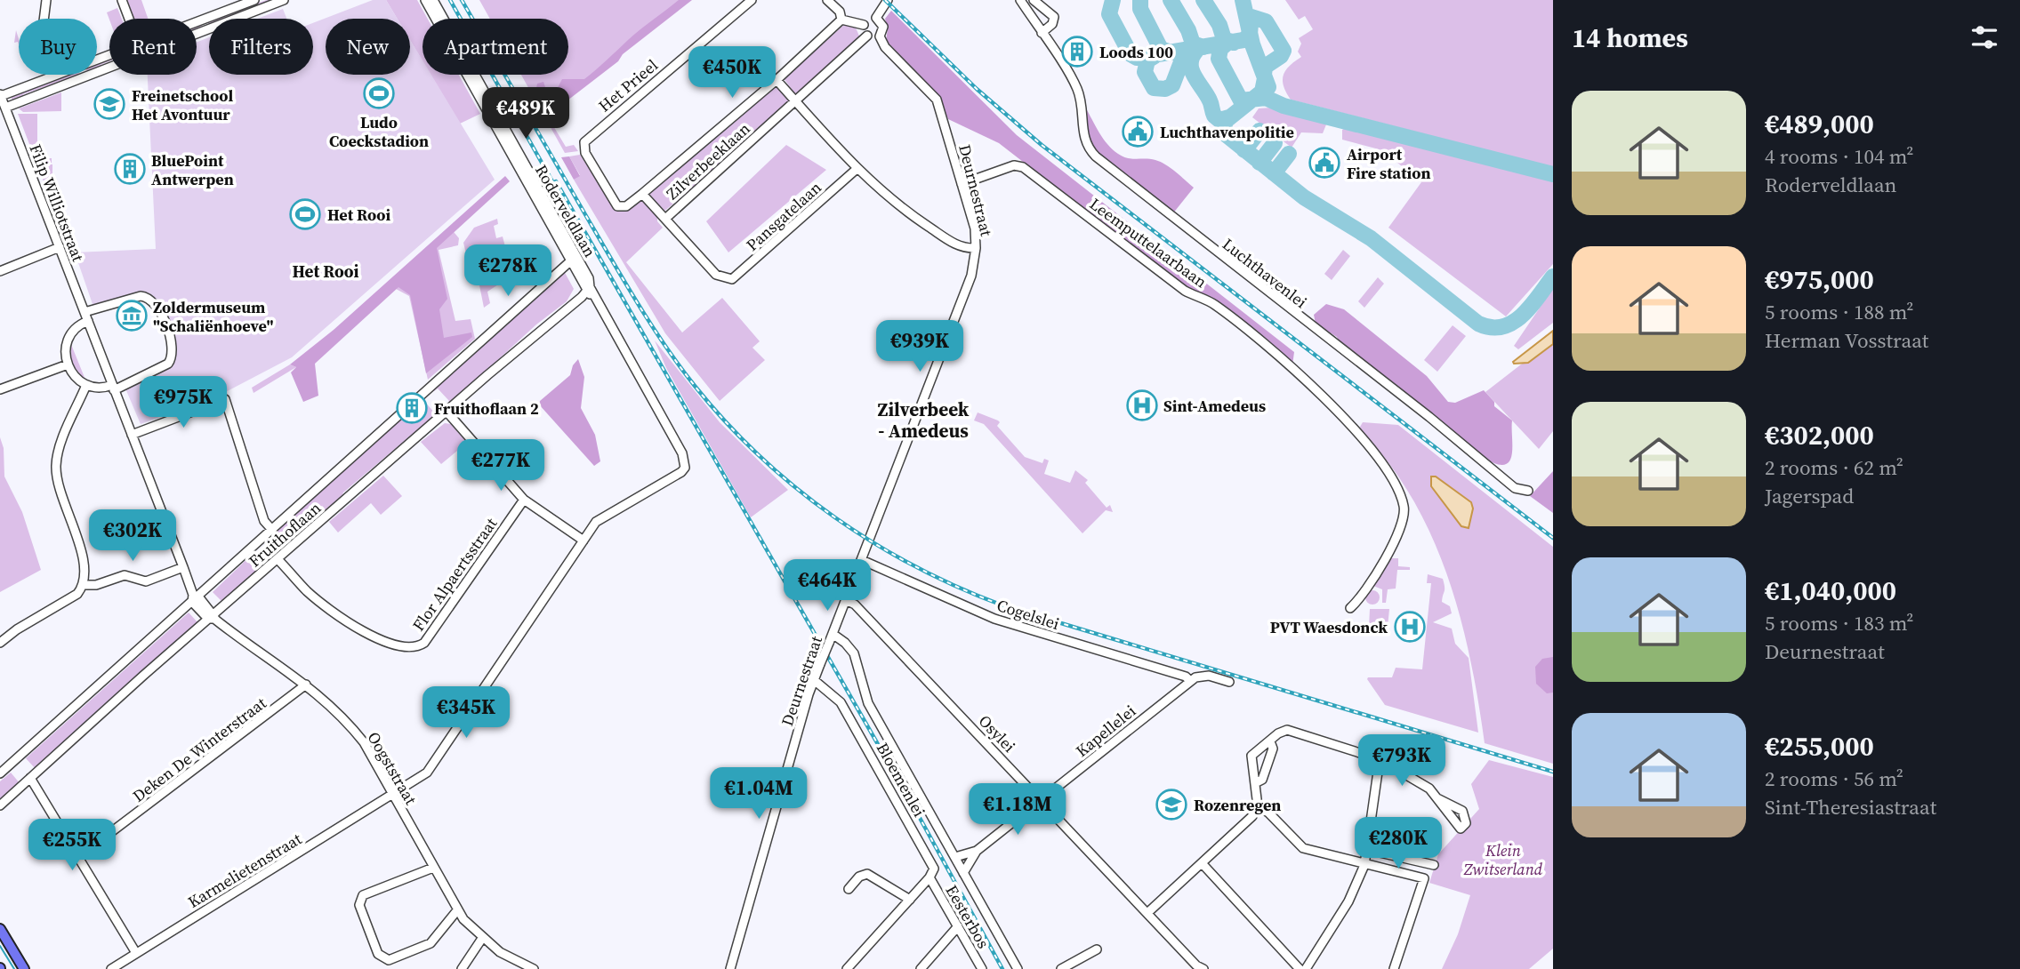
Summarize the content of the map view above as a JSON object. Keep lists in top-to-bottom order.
{
  "streets": {
    "street": [
      "Het Prieel",
      "Zilverbeeklaan",
      "Deurnestraat",
      "Filip Williotstraat",
      "Roderveldlaan",
      "Pansgatelaan",
      "Leemputtelaarbaan",
      "Luchthavenlei",
      "Fruithoflaan",
      "Flor Alpaertsstraat",
      "Cogelslei",
      "Kapellelei",
      "Osylei",
      "Deken De Winterstraat",
      "Oogststraat",
      "Bloemenlei",
      "Karmelietenstraat",
      "Eesterbos"
    ]
  },
  "crossings": [
    ["Het Prieel", "Zilverbeeklaan"],
    ["Zilverbeeklaan", "Deurnestraat"],
    ["Zilverbeeklaan", "Pansgatelaan"],
    ["Deurnestraat", "Leemputtelaarbaan"],
    ["Deurnestraat", "Cogelslei"],
    ["Deurnestraat", "Osylei"],
    ["Deurnestraat", "Bloemenlei"],
    ["Filip Williotstraat", "Fruithoflaan"],
    ["Filip Williotstraat", "Oogststraat"],
    ["Roderveldlaan", "Fruithoflaan"],
    ["Roderveldlaan", "Karmelietenstraat"],
    ["Fruithoflaan", "Flor Alpaertsstraat"],
    ["Fruithoflaan", "Oogststraat"],
    ["Cogelslei", "Kapellelei"],
    ["Kapellelei", "Osylei"],
    ["Deken De Winterstraat", "Oogststraat"],
    ["Oogststraat", "Karmelietenstraat"],
    ["Bloemenlei", "Eesterbos"]
  ],
  "districts": ["Het Rooi", "Zilverbeek - Amedeus"],
  "parks": ["Klein Zwitserland"],
  "places": {
    "building": ["Loods 100", "BluePoint Antwerpen", "Fruithoflaan 2"],
    "sports": ["Ludo Coeckstadion", "Het Rooi"],
    "school or university": ["Freinetschool Het Avontuur", "Rozenregen"],
    "public building": ["Luchthavenpolitie", "Airport Fire station"],
    "museum": ["Zoldermuseum \"Schaliënhoeve\""],
    "hospital": ["Sint-Amedeus", "PVT Waesdonck"]
  },
  "page": {
    "heading": "14 homes",
    "chip": [
      "Buy",
      "Rent",
      "Filters",
      "New",
      "Apartment"
    ],
    "price": [
      "€450K",
      "€489K",
      "€278K",
      "€939K",
      "€975K",
      "€277K",
      "€302K",
      "€464K",
      "€345K",
      "€793K",
      "€1.04M",
      "€1.18M",
      "€280K",
      "€255K"
    ],
    "list": [
      {
        "name": "€489,000",
        "note": "4 rooms · 104 m² · Roderveldlaan"
      },
      {
        "name": "€975,000",
        "note": "5 rooms · 188 m² · Herman Vosstraat"
      },
      {
        "name": "€302,000",
        "note": "2 rooms · 62 m² · Jagerspad"
      },
      {
        "name": "€1,040,000",
        "note": "5 rooms · 183 m² · Deurnestraat"
      },
      {
        "name": "€255,000",
        "note": "2 rooms · 56 m² · Sint-Theresiastraat"
      }
    ]
  }
}
